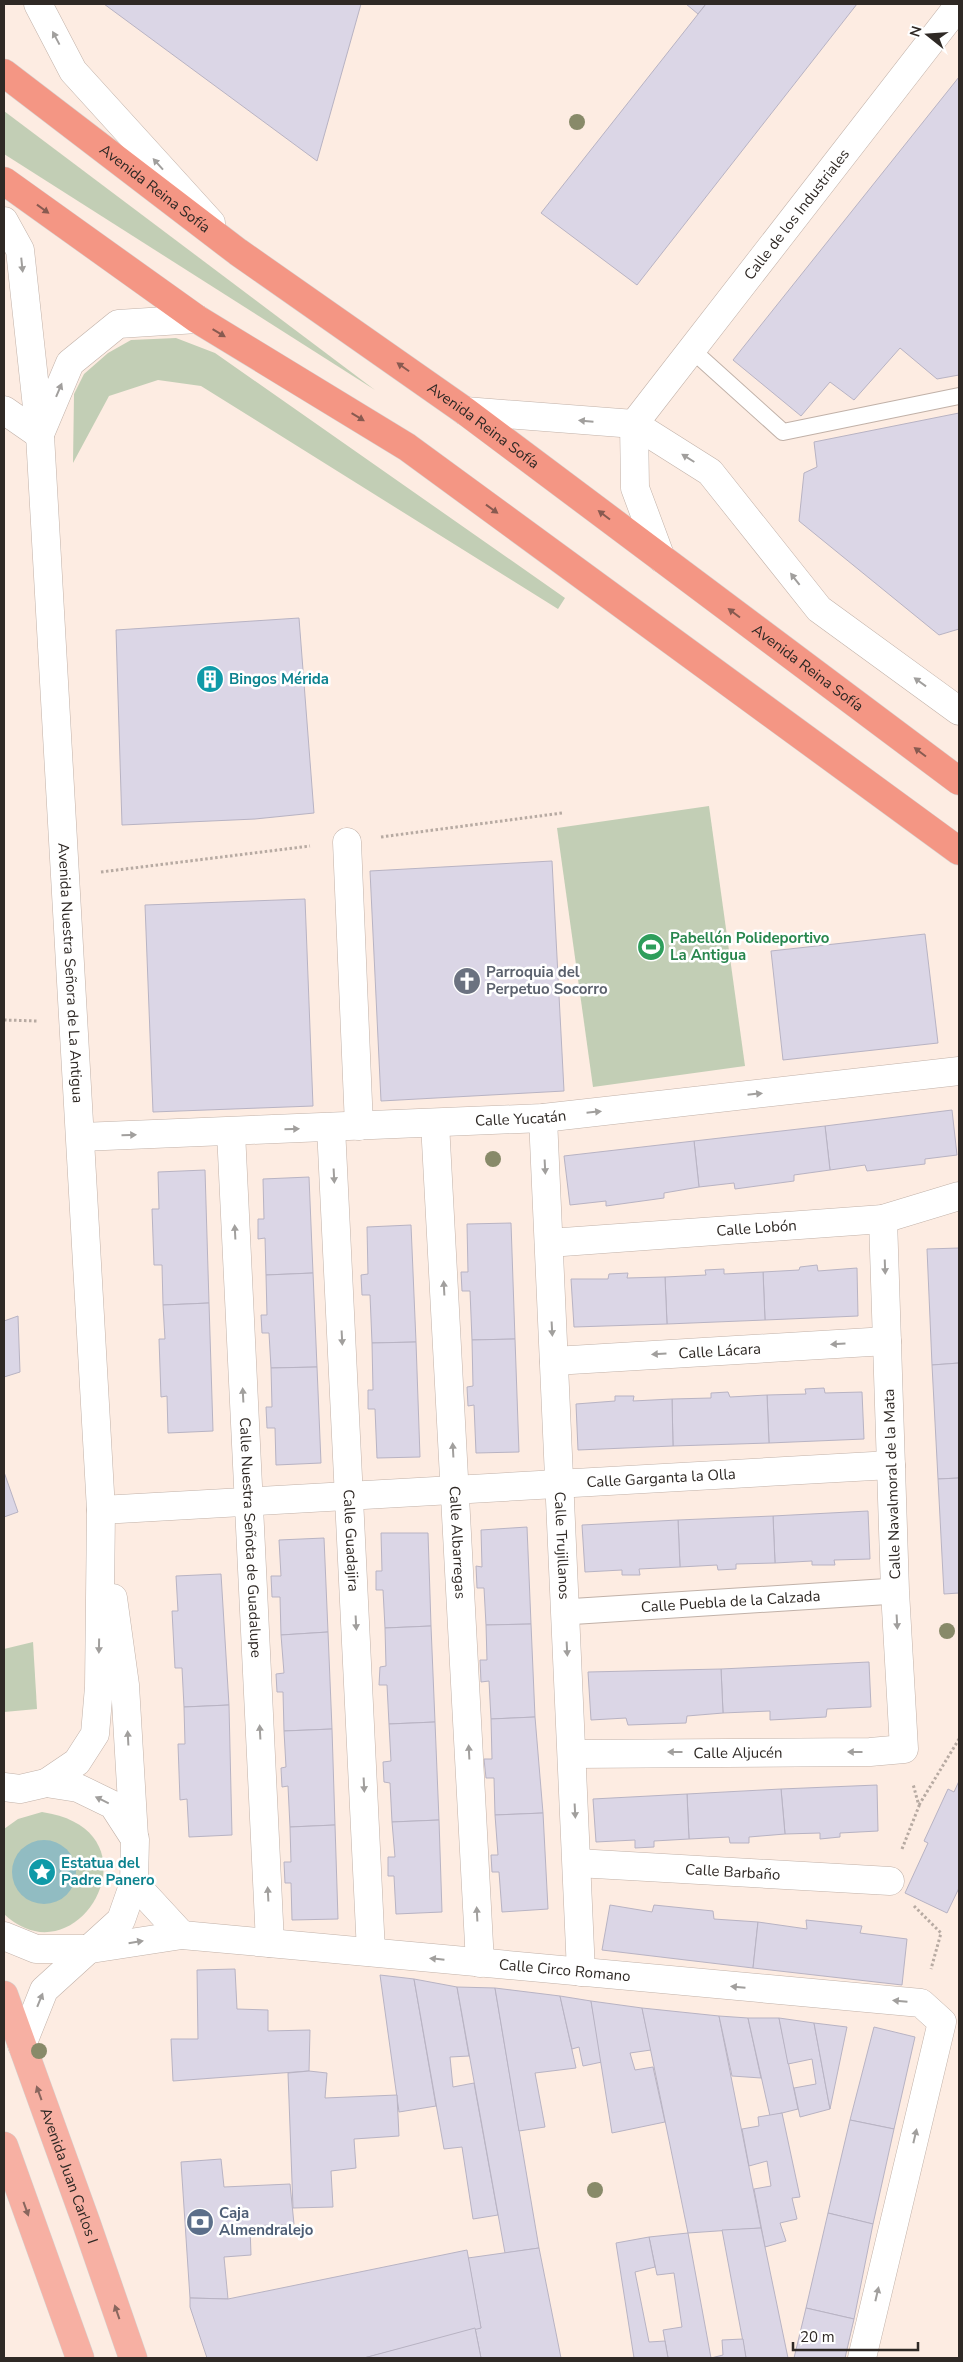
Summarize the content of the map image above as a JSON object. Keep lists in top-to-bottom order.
{
  "streets": {
    "highway": ["Avenida Reina Sofía"],
    "main road": ["Avenida Juan Carlos I"],
    "street": [
      "Calle de los Industriales",
      "Avenida Nuestra Señora de La Antigua",
      "Calle Yucatán",
      "Calle Lobón",
      "Calle Lácara",
      "Calle Garganta la Olla",
      "Calle Navalmoral de la Mata",
      "Calle Nuestra Señota de Guadalupe",
      "Calle Guadajira",
      "Calle Albarregas",
      "Calle Trujillanos",
      "Calle Puebla de la Calzada",
      "Calle Aljucén",
      "Calle Barbaño",
      "Calle Circo Romano"
    ]
  },
  "crossings": [
    ["Avenida Nuestra Señora de La Antigua", "Calle Yucatán"],
    ["Avenida Nuestra Señora de La Antigua", "Calle Garganta la Olla"],
    ["Avenida Nuestra Señora de La Antigua", "Calle Circo Romano"],
    ["Avenida Nuestra Señora de La Antigua", "Avenida Juan Carlos I"],
    ["Calle Yucatán", "Calle Nuestra Señota de Guadalupe"],
    ["Calle Yucatán", "Calle Guadajira"],
    ["Calle Yucatán", "Calle Albarregas"],
    ["Calle Yucatán", "Calle Trujillanos"],
    ["Calle Lobón", "Calle Navalmoral de la Mata"],
    ["Calle Lobón", "Calle Trujillanos"],
    ["Calle Lácara", "Calle Navalmoral de la Mata"],
    ["Calle Lácara", "Calle Trujillanos"],
    ["Calle Garganta la Olla", "Calle Navalmoral de la Mata"],
    ["Calle Garganta la Olla", "Calle Nuestra Señota de Guadalupe"],
    ["Calle Garganta la Olla", "Calle Guadajira"],
    ["Calle Garganta la Olla", "Calle Albarregas"],
    ["Calle Garganta la Olla", "Calle Trujillanos"],
    ["Calle Navalmoral de la Mata", "Calle Puebla de la Calzada"],
    ["Calle Navalmoral de la Mata", "Calle Aljucén"],
    ["Calle Nuestra Señota de Guadalupe", "Calle Circo Romano"],
    ["Calle Guadajira", "Calle Circo Romano"],
    ["Calle Albarregas", "Calle Circo Romano"],
    ["Calle Trujillanos", "Calle Puebla de la Calzada"],
    ["Calle Trujillanos", "Calle Aljucén"],
    ["Calle Trujillanos", "Calle Barbaño"],
    ["Calle Trujillanos", "Calle Circo Romano"]
  ],
  "one_way": [
    "Calle Yucatán",
    "Calle Lácara",
    "Calle Navalmoral de la Mata",
    "Calle Nuestra Señota de Guadalupe",
    "Calle Guadajira",
    "Calle Albarregas",
    "Calle Trujillanos",
    "Calle Aljucén"
  ],
  "places": {
    "building": ["Bingos Mérida"],
    "sports": ["Pabellón Polideportivo La Antigua"],
    "church": ["Parroquia del Perpetuo Socorro"],
    "place": ["Estatua del Padre Panero"],
    "bank": ["Caja Almendralejo"]
  },
  "scale_bar": "20 m",
  "north": "left"
}
